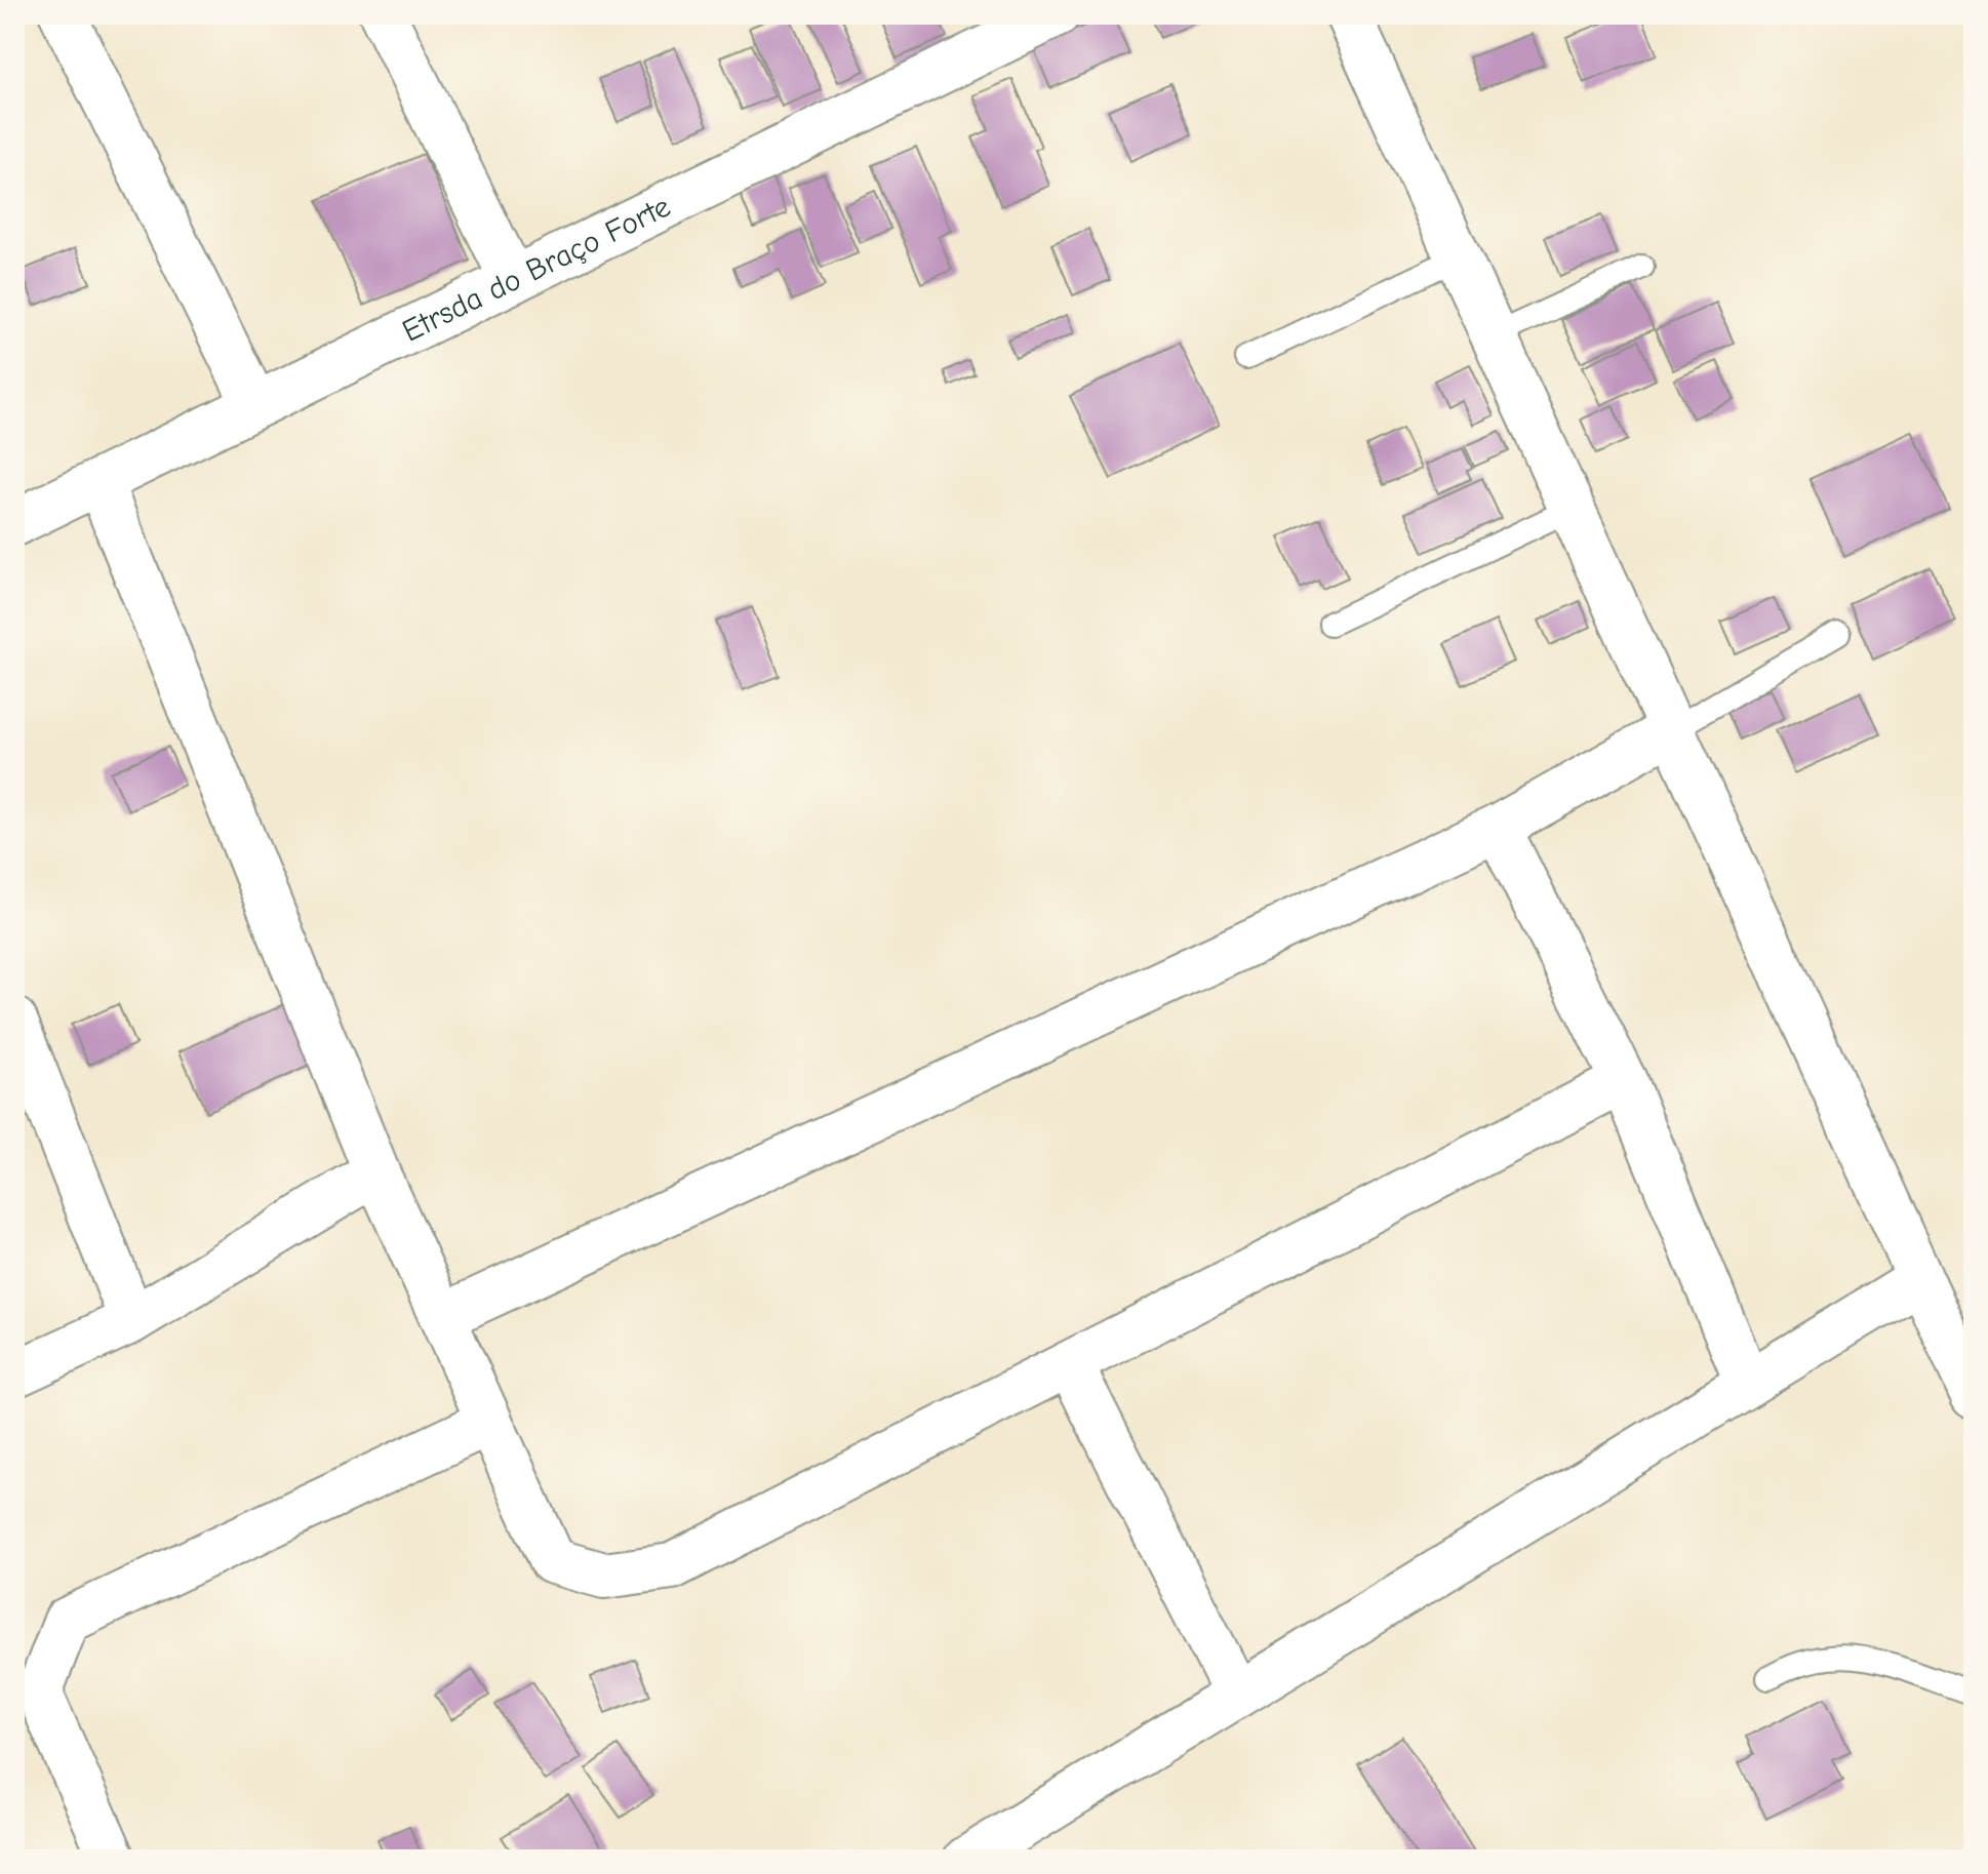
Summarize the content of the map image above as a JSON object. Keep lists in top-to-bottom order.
{
  "streets": {
    "street": ["Etrsda do Braço Forte"]
  }
}
